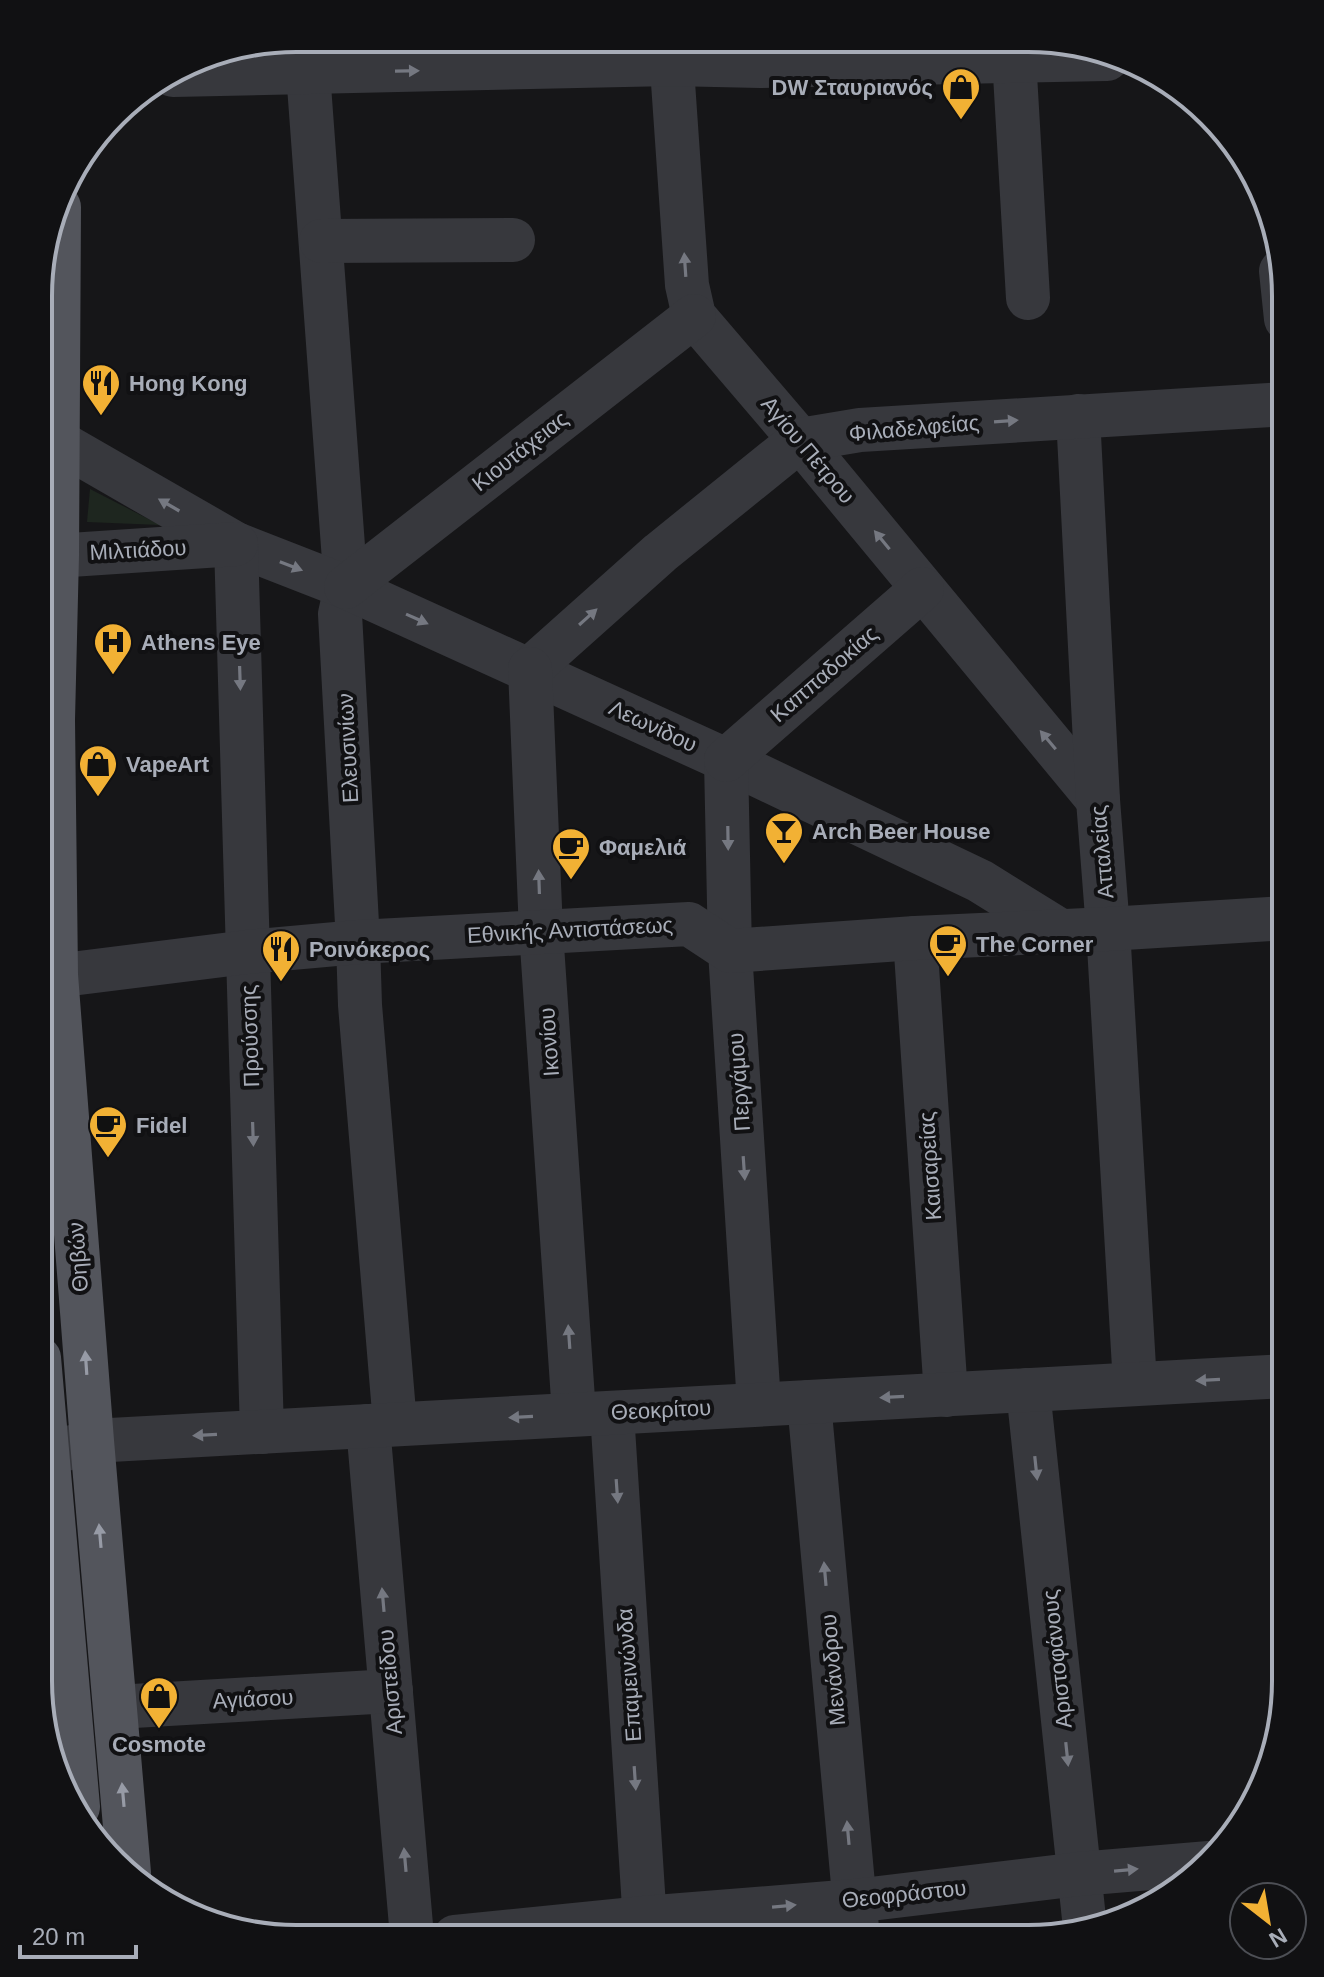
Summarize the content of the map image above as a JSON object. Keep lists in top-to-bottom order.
{
  "streets": {
    "main road": ["Θηβών"],
    "street": [
      "Φιλαδελφείας",
      "Αγίου Πέτρου",
      "Κιουτάχειας",
      "Μιλτιάδου",
      "Καππαδοκίας",
      "Λεωνίδου",
      "Ελευσινίων",
      "Ατταλείας",
      "Εθνικής Αντιστάσεως",
      "Προύσσης",
      "Ικονίου",
      "Περγάμου",
      "Καισαρείας",
      "Θεοκρίτου",
      "Αριστοφάνους",
      "Μενάνδρου",
      "Επαμεινώνδα",
      "Αριστείδου",
      "Αγιάσου",
      "Θεοφράστου"
    ]
  },
  "crossings": [
    ["Φιλαδελφείας", "Αγίου Πέτρου"],
    ["Φιλαδελφείας", "Λεωνίδου"],
    ["Φιλαδελφείας", "Ατταλείας"],
    ["Φιλαδελφείας", "Ικονίου"],
    ["Αγίου Πέτρου", "Κιουτάχειας"],
    ["Αγίου Πέτρου", "Καππαδοκίας"],
    ["Αγίου Πέτρου", "Ατταλείας"],
    ["Κιουτάχειας", "Λεωνίδου"],
    ["Κιουτάχειας", "Ελευσινίων"],
    ["Μιλτιάδου", "Λεωνίδου"],
    ["Μιλτιάδου", "Προύσσης"],
    ["Καππαδοκίας", "Λεωνίδου"],
    ["Καππαδοκίας", "Περγάμου"],
    ["Λεωνίδου", "Ελευσινίων"],
    ["Λεωνίδου", "Προύσσης"],
    ["Λεωνίδου", "Ικονίου"],
    ["Λεωνίδου", "Περγάμου"],
    ["Λεωνίδου", "Θηβών"],
    ["Ελευσινίων", "Εθνικής Αντιστάσεως"],
    ["Ελευσινίων", "Θεοκρίτου"],
    ["Ελευσινίων", "Αριστείδου"],
    ["Ατταλείας", "Θεοκρίτου"],
    ["Εθνικής Αντιστάσεως", "Προύσσης"],
    ["Εθνικής Αντιστάσεως", "Ικονίου"],
    ["Εθνικής Αντιστάσεως", "Περγάμου"],
    ["Προύσσης", "Θεοκρίτου"],
    ["Ικονίου", "Θεοκρίτου"],
    ["Ικονίου", "Επαμεινώνδα"],
    ["Περγάμου", "Θεοκρίτου"],
    ["Καισαρείας", "Θεοκρίτου"],
    ["Θηβών", "Θεοκρίτου"],
    ["Θηβών", "Αγιάσου"],
    ["Θεοκρίτου", "Αριστοφάνους"],
    ["Θεοκρίτου", "Μενάνδρου"],
    ["Θεοκρίτου", "Επαμεινώνδα"],
    ["Θεοκρίτου", "Αριστείδου"],
    ["Αριστοφάνους", "Θεοφράστου"],
    ["Μενάνδρου", "Θεοφράστου"],
    ["Αριστείδου", "Αγιάσου"]
  ],
  "one_way": [
    "Φιλαδελφείας",
    "Προύσσης",
    "Ικονίου",
    "Περγάμου",
    "Θηβών",
    "Θεοκρίτου",
    "Αριστοφάνους",
    "Μενάνδρου",
    "Επαμεινώνδα",
    "Αριστείδου",
    "Θεοφράστου"
  ],
  "places": {
    "shop": ["DW Σταυριανός", "VapeArt", "Cosmote"],
    "restaurant": ["Hong Kong", "Ροινόκερος"],
    "hospital": ["Athens Eye"],
    "bar": ["Arch Beer House"],
    "cafe": ["Φαμελιά", "The Corner", "Fidel"]
  },
  "scale_bar": "20 m",
  "north": "bottom right"
}
